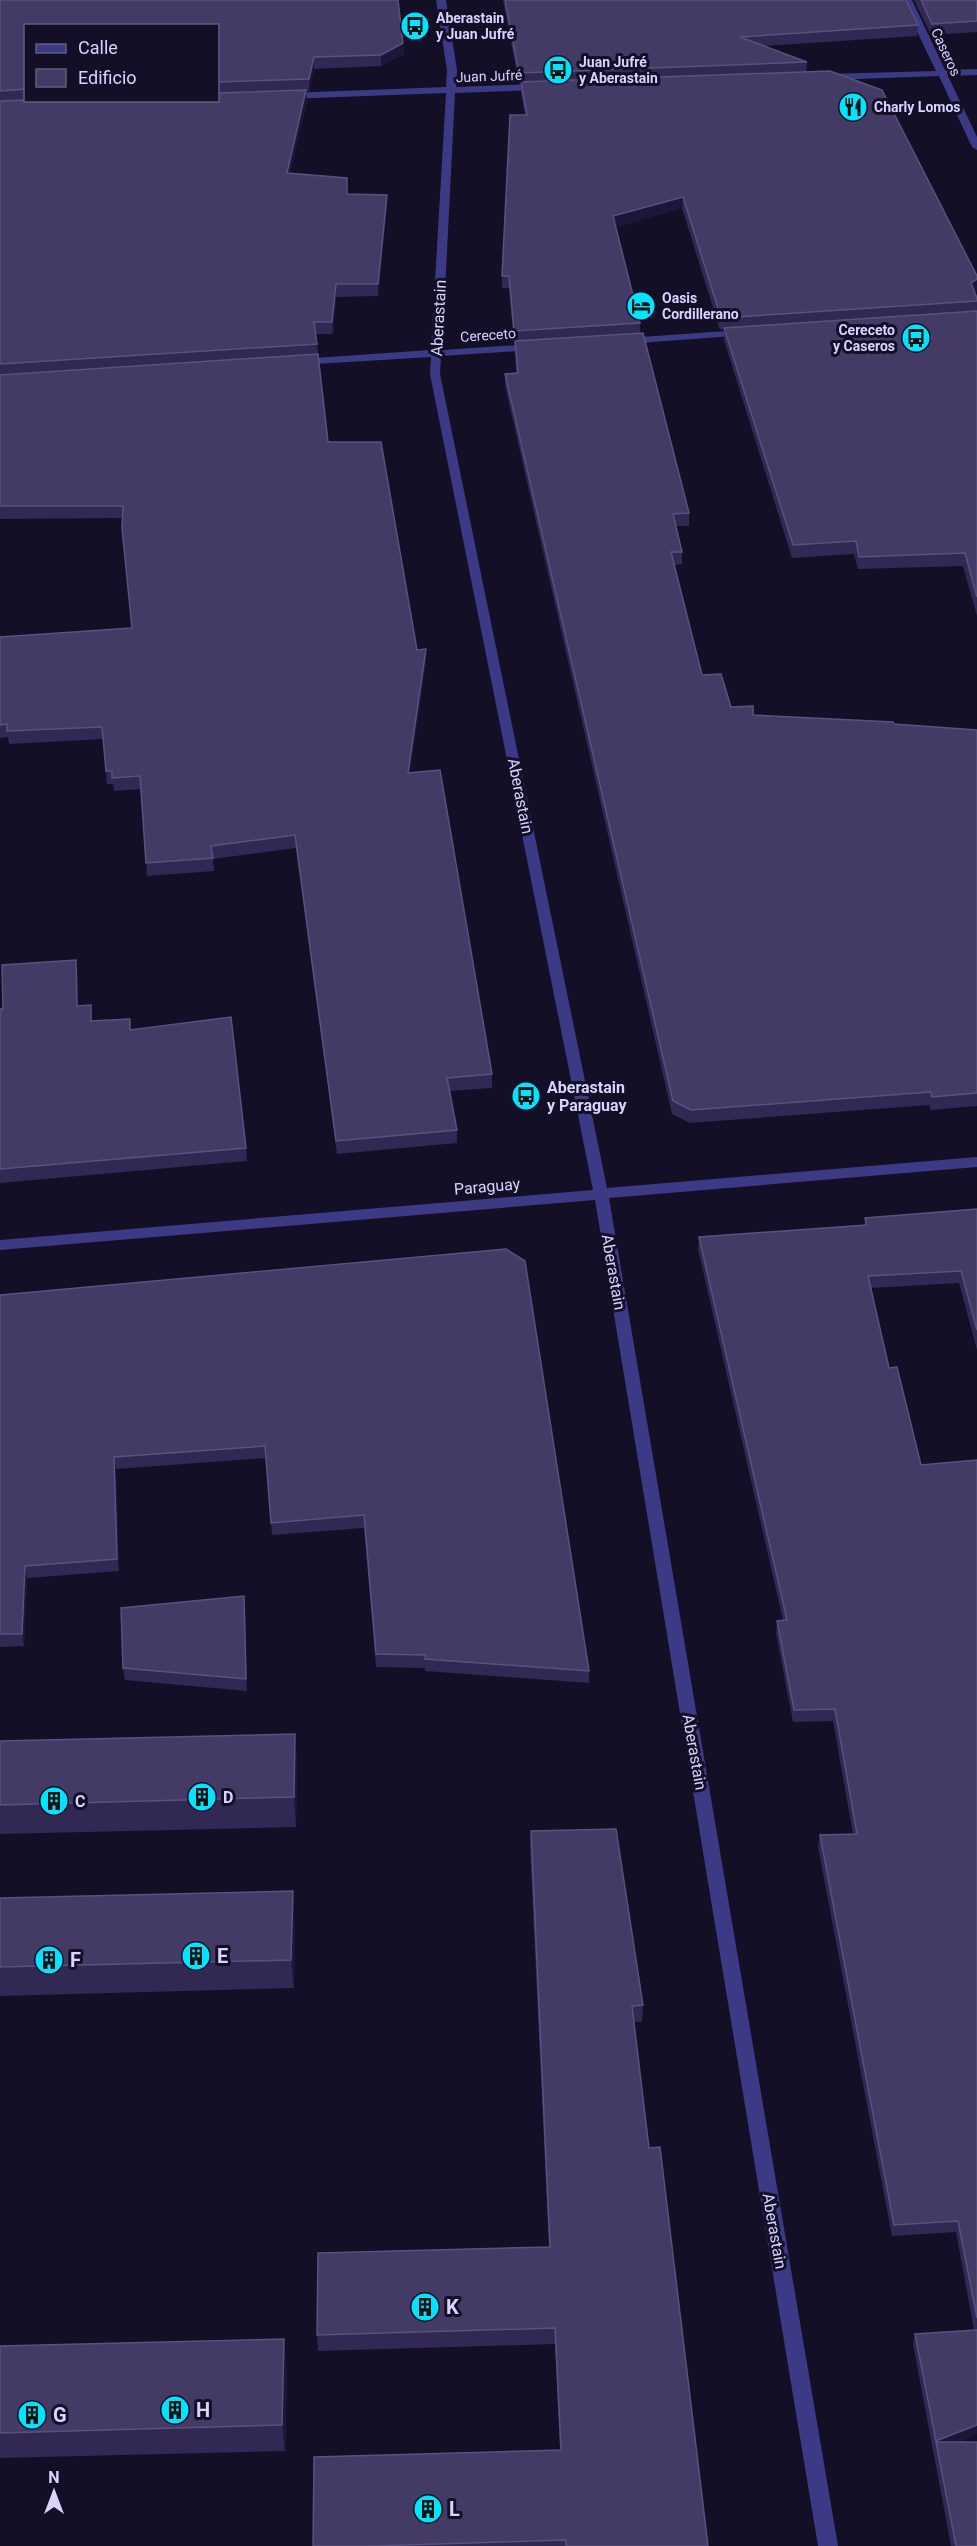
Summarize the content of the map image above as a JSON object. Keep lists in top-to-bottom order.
{
  "streets": {
    "street": [
      "Caseros",
      "Juan Jufré",
      "Aberastain",
      "Cereceto",
      "Paraguay"
    ]
  },
  "crossings": [
    ["Juan Jufré", "Aberastain"],
    ["Aberastain", "Cereceto"],
    ["Aberastain", "Paraguay"]
  ],
  "places": {
    "bus stop": [
      "Aberastain y Juan Jufré",
      "Juan Jufré y Aberastain",
      "Cereceto y Caseros",
      "Aberastain y Paraguay"
    ],
    "restaurant": ["Charly Lomos"],
    "hotel": ["Oasis Cordillerano"],
    "building": [
      "D",
      "C",
      "E",
      "F",
      "K",
      "H",
      "G",
      "L"
    ]
  },
  "legend": ["Calle", "Edificio"],
  "north": "top"
}
